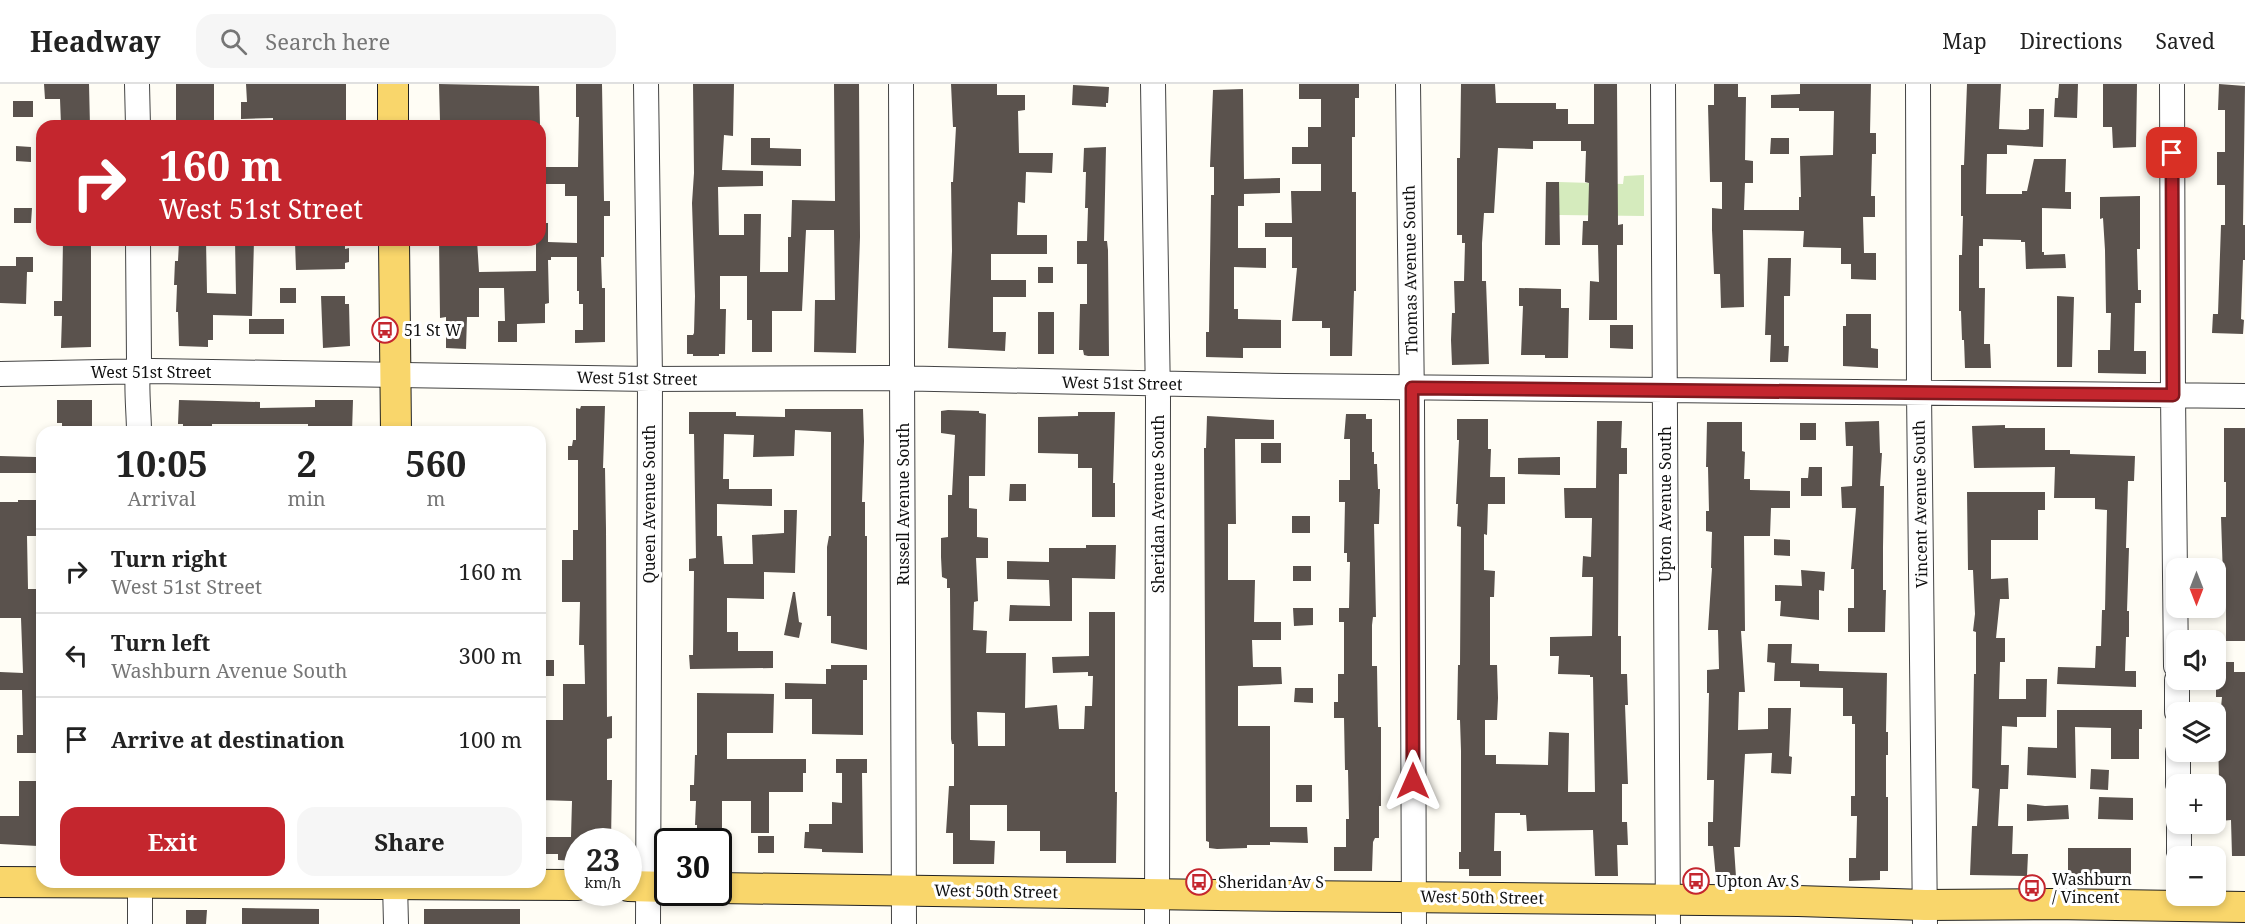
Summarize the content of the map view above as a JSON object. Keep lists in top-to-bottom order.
{
  "streets": {
    "main road": ["West 50th Street"],
    "street": [
      "Thomas Avenue South",
      "West 51st Street",
      "Queen Avenue South",
      "Russell Avenue South",
      "Sheridan Avenue South",
      "Upton Avenue South",
      "Vincent Avenue South"
    ]
  },
  "crossings": [
    ["Thomas Avenue South", "West 51st Street"],
    ["Thomas Avenue South", "West 50th Street"],
    ["West 51st Street", "Queen Avenue South"],
    ["West 51st Street", "Russell Avenue South"],
    ["West 51st Street", "Sheridan Avenue South"],
    ["West 51st Street", "Upton Avenue South"],
    ["West 51st Street", "Vincent Avenue South"],
    ["Russell Avenue South", "West 50th Street"],
    ["Sheridan Avenue South", "West 50th Street"],
    ["Upton Avenue South", "West 50th Street"],
    ["Vincent Avenue South", "West 50th Street"]
  ],
  "places": {
    "bus stop": [
      "51 St W",
      "Upton Av S",
      "Sheridan Av S",
      "Washburn / Vincent"
    ]
  },
  "north": "bottom",
  "page": {
    "header": "Headway",
    "search": "Search here",
    "nav": ["Map", "Directions", "Saved"],
    "turn": ["160 m", "West 51st Street"],
    "eta": [
      "10:05",
      "Arrival",
      "2",
      "min",
      "560",
      "m"
    ],
    "list": [
      {
        "name": "Turn right",
        "note": "West 51st Street",
        "value": "160 m"
      },
      {
        "name": "Turn left",
        "note": "Washburn Avenue South",
        "value": "300 m"
      },
      {
        "name": "Arrive at destination",
        "value": "100 m"
      }
    ],
    "map_buttons": ["+", "−"],
    "buttons": ["Exit", "Share"],
    "speed": "23 km/h",
    "limit": "30"
  }
}
